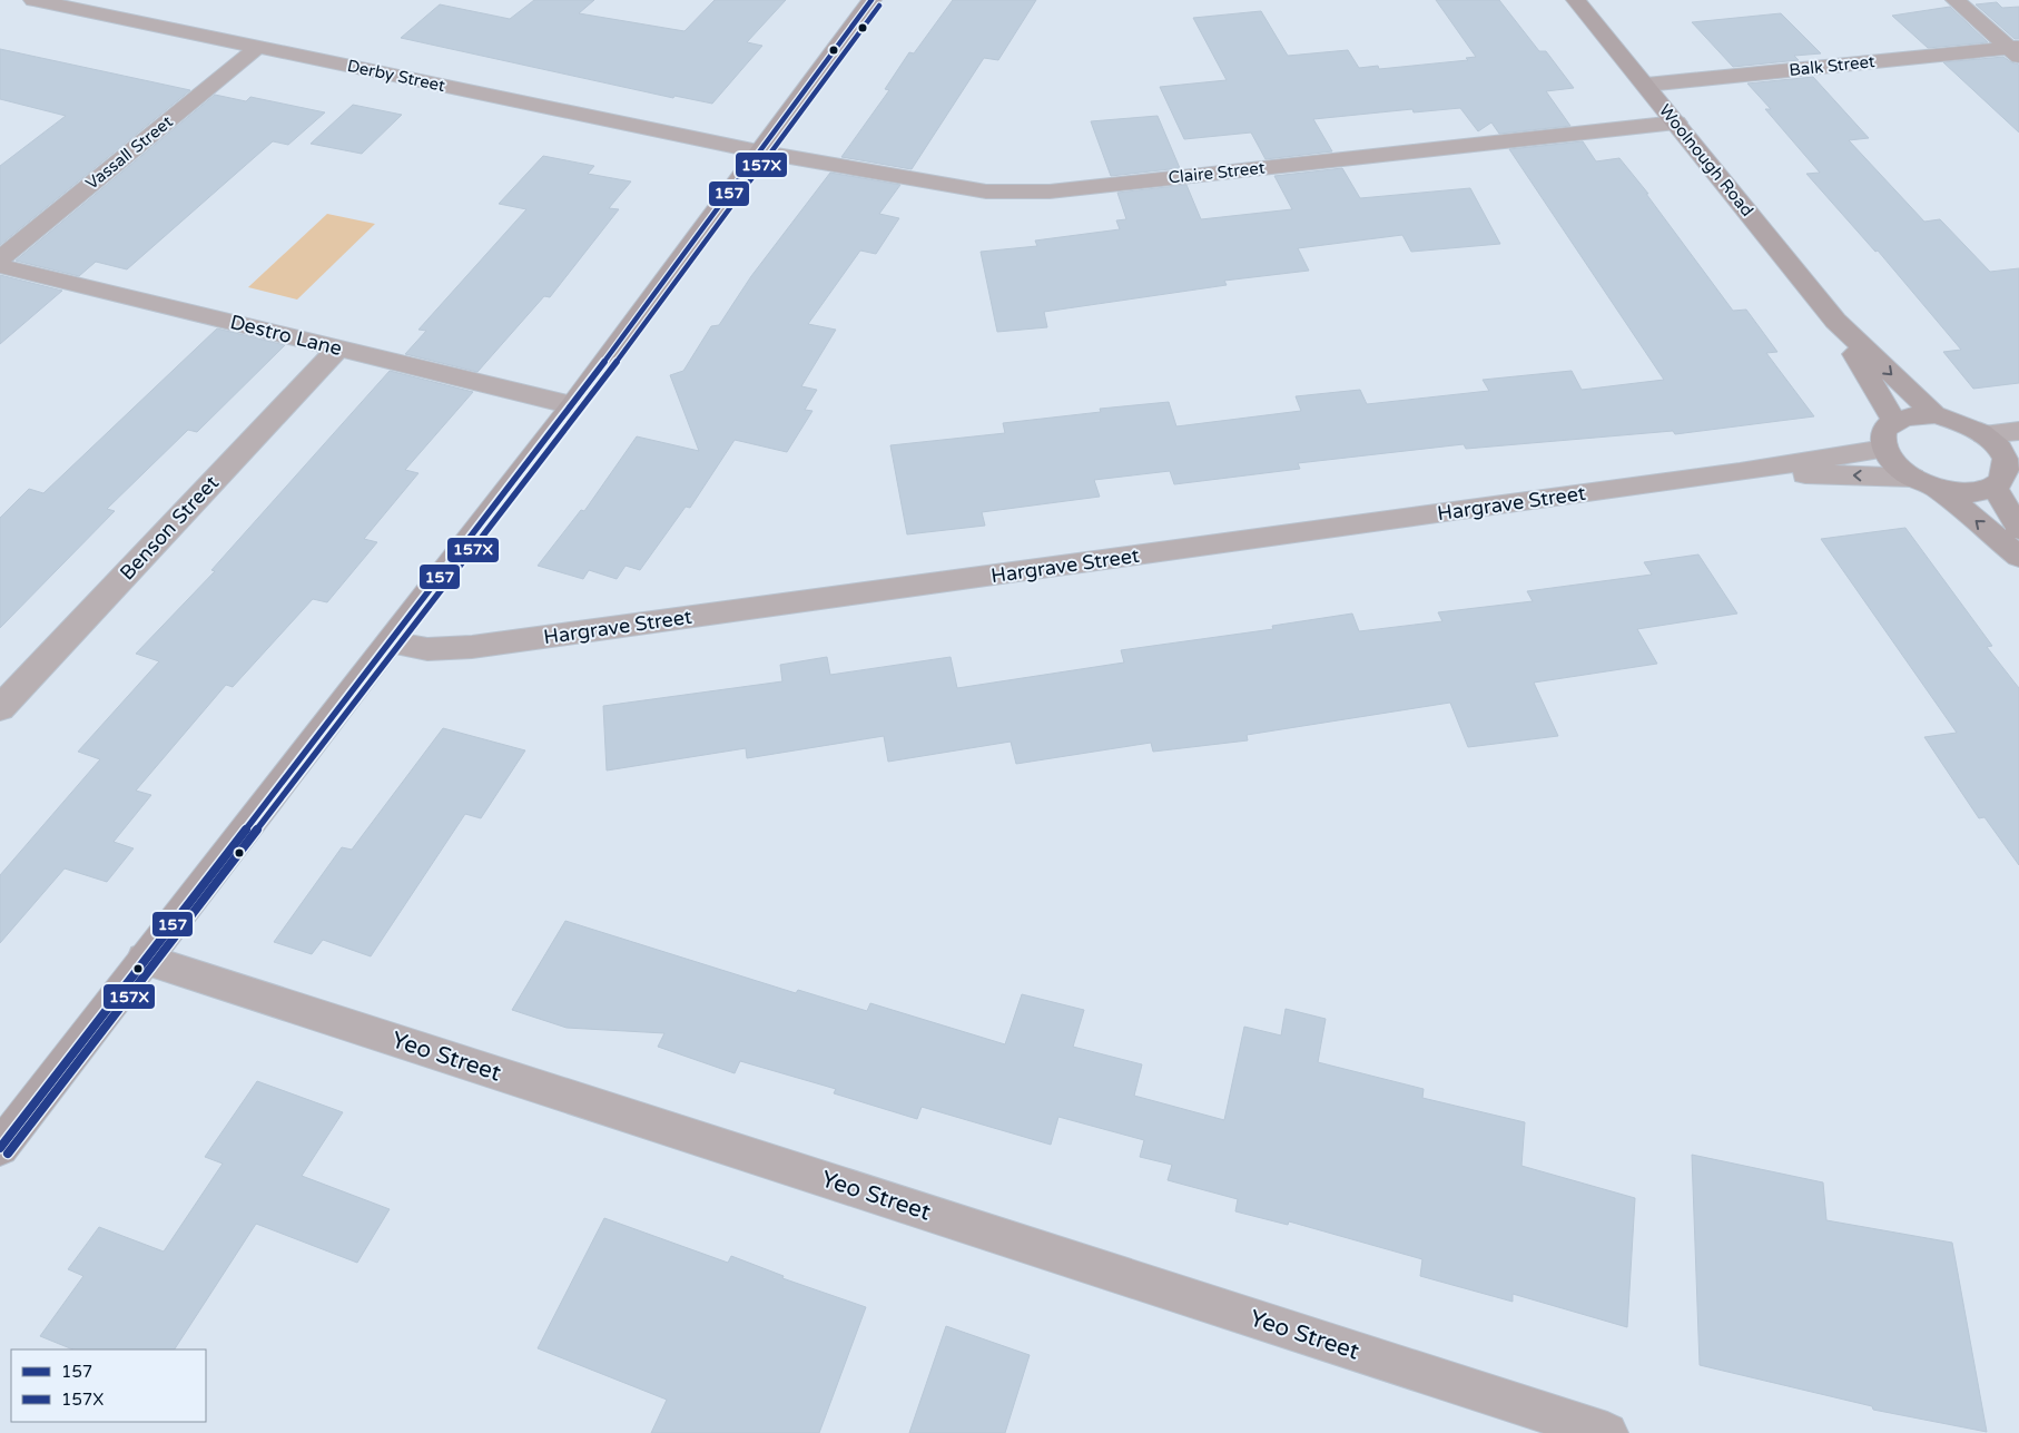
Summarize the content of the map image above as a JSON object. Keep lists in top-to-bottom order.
{
  "streets": {
    "main road": ["Woolnough Road"],
    "street": [
      "Balk Street",
      "Derby Street",
      "Vassall Street",
      "Claire Street",
      "Destro Lane",
      "Hargrave Street",
      "Benson Street",
      "Yeo Street"
    ]
  },
  "crossings": [
    ["Balk Street", "Woolnough Road"],
    ["Derby Street", "Vassall Street"],
    ["Derby Street", "Claire Street"],
    ["Woolnough Road", "Claire Street"],
    ["Woolnough Road", "Hargrave Street"],
    ["Destro Lane", "Benson Street"]
  ],
  "lines": ["transit line 157", "transit line 157X"],
  "legend": ["157", "157X"]
}
